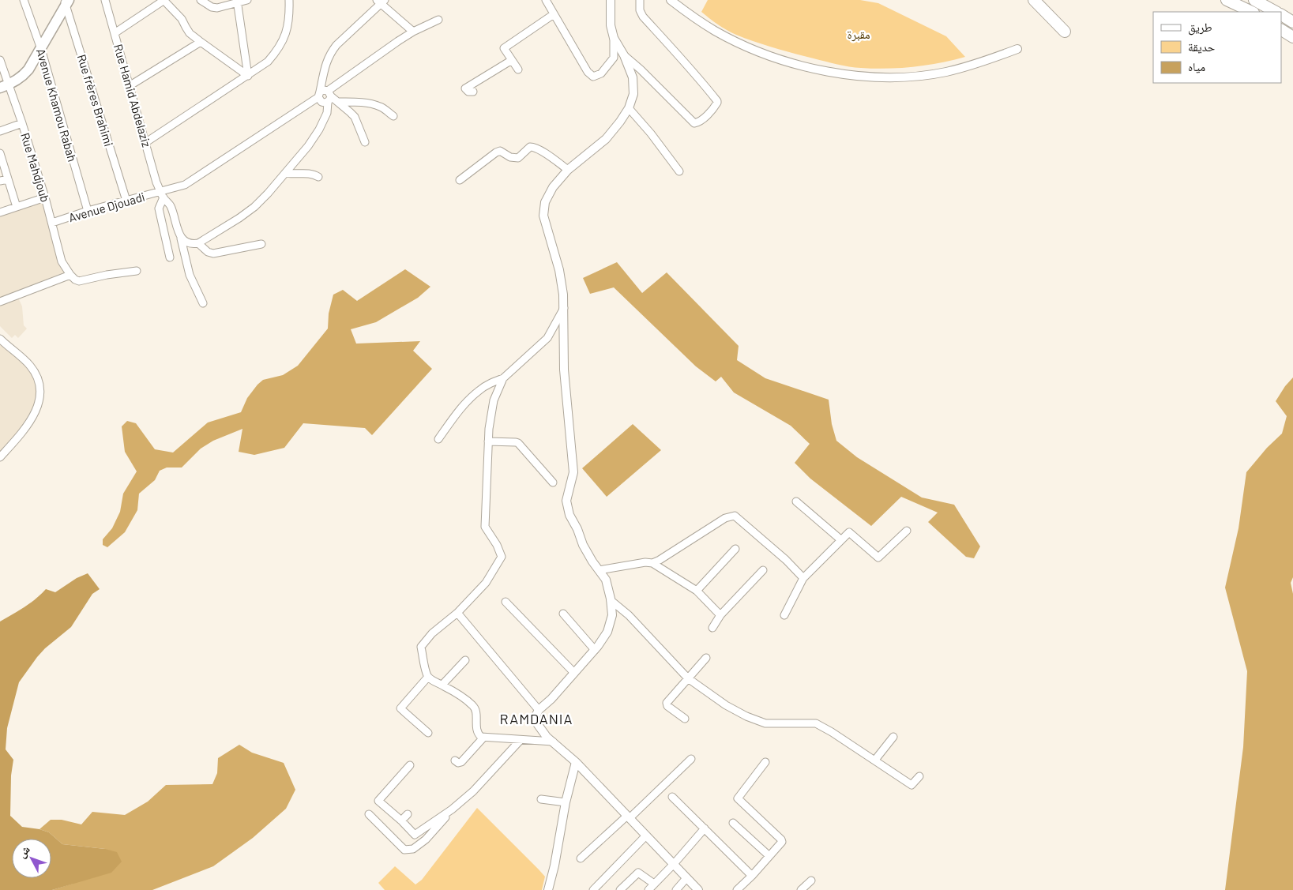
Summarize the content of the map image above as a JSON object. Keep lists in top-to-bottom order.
{
  "streets": {
    "street": [
      "Rue Hamid Abdelaziz",
      "Rue frères Brahimi",
      "Avenue Khamou Rabah",
      "Rue Mahdjoub",
      "Avenue Djouadi"
    ]
  },
  "crossings": [
    ["Rue Hamid Abdelaziz", "Avenue Djouadi"],
    ["Rue frères Brahimi", "Avenue Djouadi"],
    ["Avenue Khamou Rabah", "Avenue Djouadi"],
    ["Rue Mahdjoub", "Avenue Djouadi"]
  ],
  "districts": ["RAMDANIA"],
  "parks": ["مقبرة"],
  "legend": ["طريق", "حديقة", "مياه"],
  "north": "top left"
}
